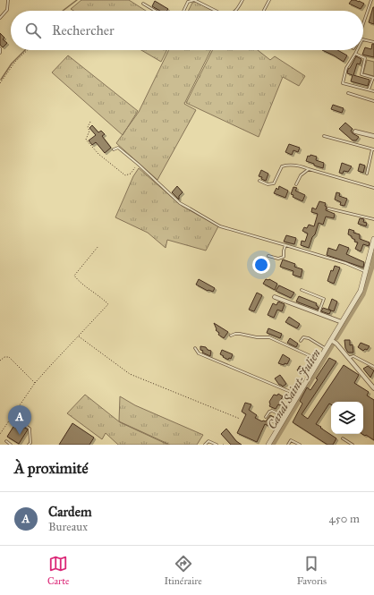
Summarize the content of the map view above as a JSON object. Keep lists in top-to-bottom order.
{
  "water": ["Canal Saint-Julien"],
  "page": {
    "search": "Rechercher",
    "pins": "A",
    "heading": "À proximité",
    "list": [
      {
        "mark": "A",
        "name": "Cardem",
        "note": "Bureaux",
        "value": "450 m"
      }
    ],
    "nav": ["Carte", "Itinéraire", "Favoris"]
  }
}
